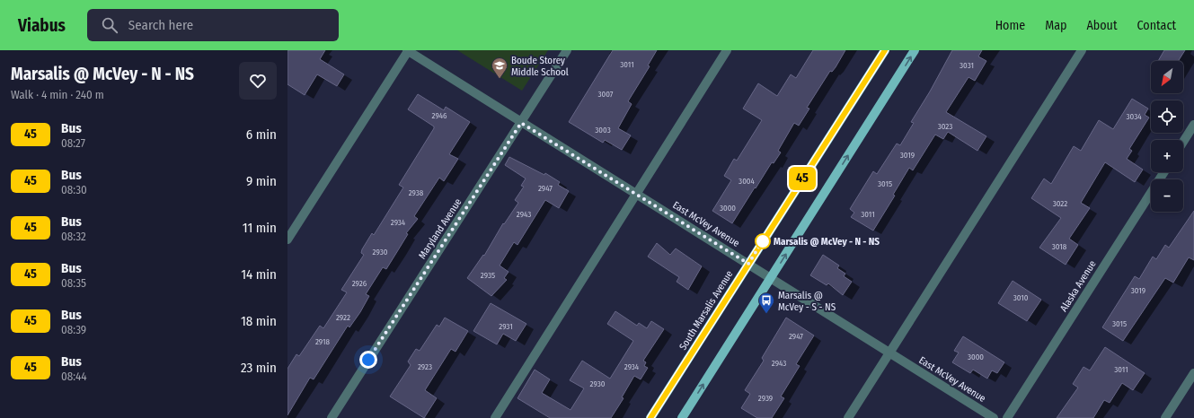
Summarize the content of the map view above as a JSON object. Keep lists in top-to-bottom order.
{
  "streets": {
    "main road": ["South Marsalis Avenue"],
    "street": ["East McVey Avenue", "Maryland Avenue", "Alaska Avenue"]
  },
  "crossings": [
    ["East McVey Avenue", "Maryland Avenue"],
    ["East McVey Avenue", "South Marsalis Avenue"]
  ],
  "places": {
    "school or university": ["Boude Storey Middle School"],
    "other": ["Marsalis @ McVey - N - NS"],
    "bus stop": ["Marsalis @ McVey - S - NS"]
  },
  "lines": ["bus line 45"],
  "house_numbers": [
    "3011",
    "3031",
    "3007",
    "2946",
    "3034",
    "3023",
    "3003",
    "3019",
    "3004",
    "3015",
    "2947",
    "2938",
    "3022",
    "3000",
    "2943",
    "3011",
    "2934",
    "3018",
    "2930",
    "2935",
    "2926",
    "3019",
    "3010",
    "2922",
    "3015",
    "2931",
    "2947",
    "2918",
    "3000",
    "2943",
    "2923",
    "2934",
    "3011",
    "2930",
    "2939"
  ],
  "north": "bottom left",
  "page": {
    "header": "Viabus",
    "search": "Search here",
    "nav": [
      "Home",
      "Map",
      "About",
      "Contact"
    ],
    "heading": ["Marsalis @ McVey - N - NS", "Walk · 4 min · 240 m"],
    "on_map": "45",
    "map_buttons": ["+", "−"],
    "list": [
      {
        "mark": "45",
        "name": "Bus",
        "note": "08:27",
        "value": "6 min"
      },
      {
        "mark": "45",
        "name": "Bus",
        "note": "08:30",
        "value": "9 min"
      },
      {
        "mark": "45",
        "name": "Bus",
        "note": "08:32",
        "value": "11 min"
      },
      {
        "mark": "45",
        "name": "Bus",
        "note": "08:35",
        "value": "14 min"
      },
      {
        "mark": "45",
        "name": "Bus",
        "note": "08:39",
        "value": "18 min"
      },
      {
        "mark": "45",
        "name": "Bus",
        "note": "08:44",
        "value": "23 min"
      }
    ]
  }
}
